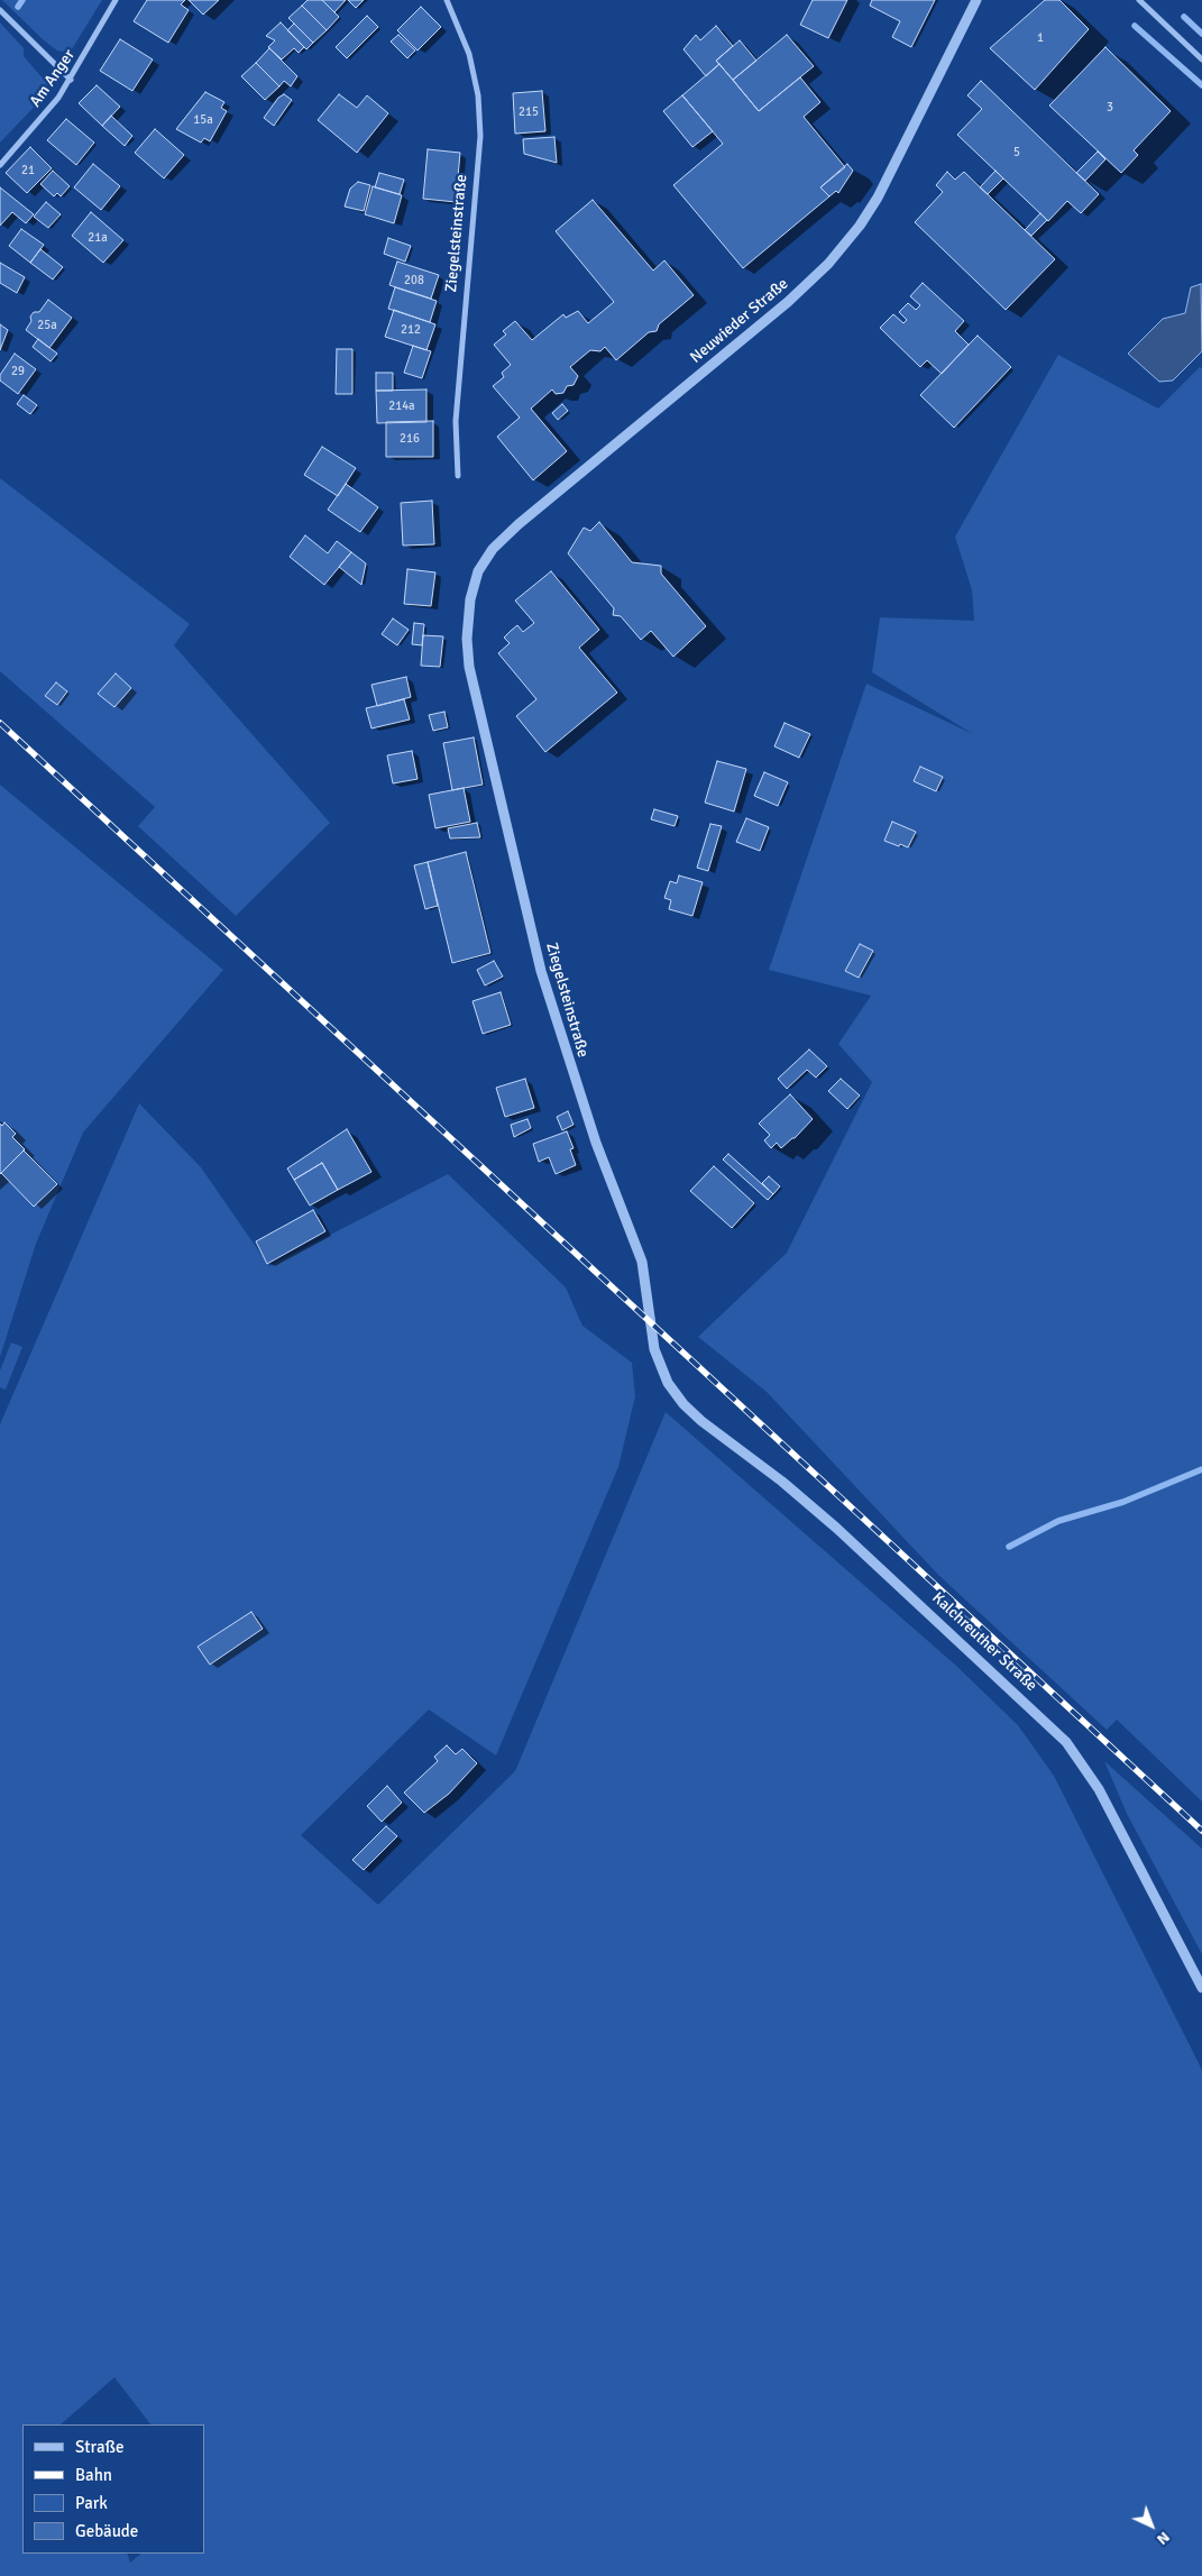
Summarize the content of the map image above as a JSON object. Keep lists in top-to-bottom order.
{
  "streets": {
    "street": [
      "Am Anger",
      "Ziegelsteinstraße",
      "Neuwieder Straße",
      "Kalchreuther Straße"
    ]
  },
  "crossings": [
    ["Ziegelsteinstraße", "Neuwieder Straße"],
    ["Ziegelsteinstraße", "Kalchreuther Straße"]
  ],
  "house_numbers": [
    "1",
    "3",
    "215",
    "15a",
    "5",
    "21",
    "21a",
    "208",
    "25a",
    "212",
    "29",
    "214a",
    "216"
  ],
  "legend": [
    "Straße",
    "Bahn",
    "Park",
    "Gebäude"
  ],
  "north": "bottom right"
}
